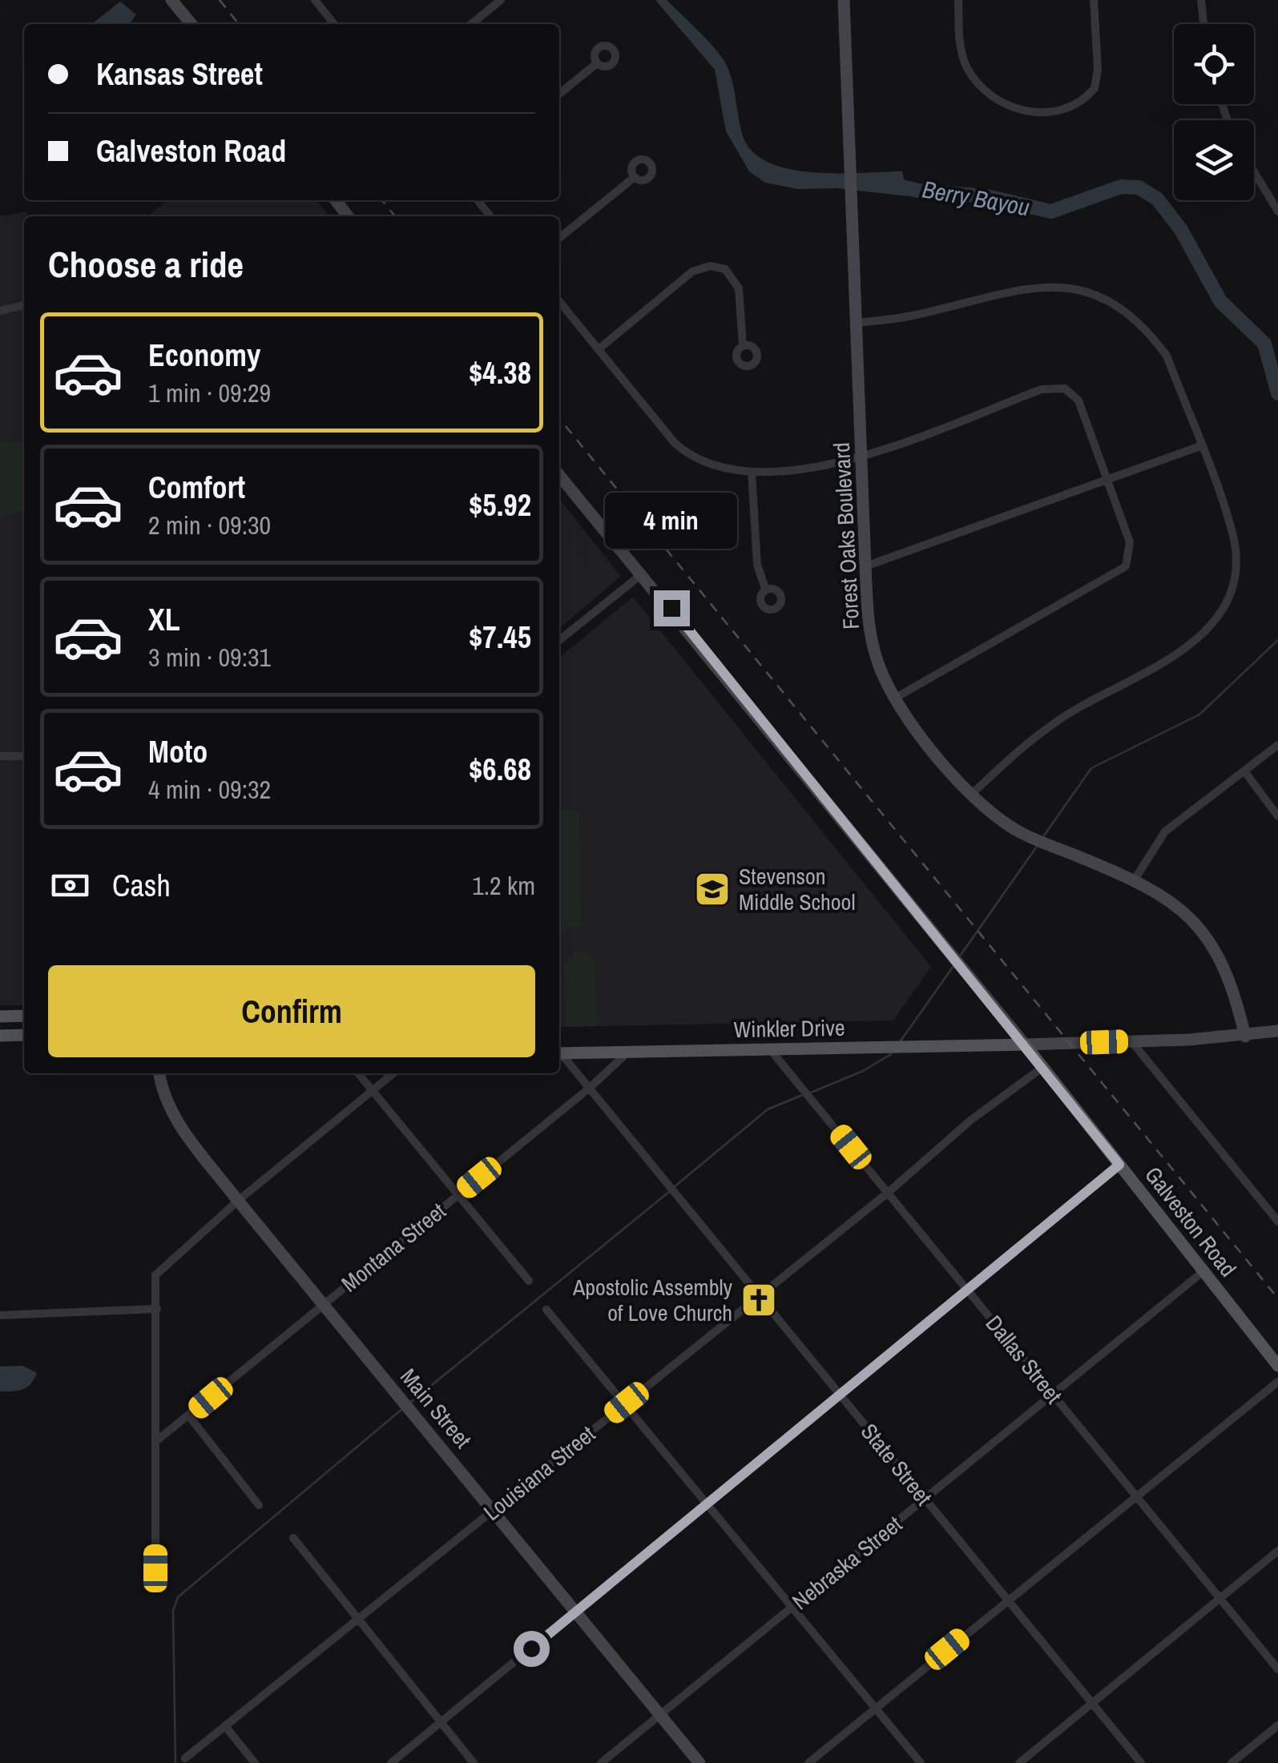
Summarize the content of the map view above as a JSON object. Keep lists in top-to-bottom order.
{
  "streets": {
    "main road": ["Winkler Drive", "Galveston Road"],
    "street": [
      "Forest Oaks Boulevard",
      "Montana Street",
      "Dallas Street",
      "Main Street",
      "State Street",
      "Louisiana Street",
      "Nebraska Street"
    ]
  },
  "crossings": [
    ["Winkler Drive", "Galveston Road"],
    ["Winkler Drive", "Montana Street"],
    ["Winkler Drive", "Dallas Street"],
    ["Galveston Road", "Louisiana Street"],
    ["Galveston Road", "Nebraska Street"],
    ["Montana Street", "Main Street"],
    ["Montana Street", "State Street"],
    ["Dallas Street", "Louisiana Street"],
    ["Dallas Street", "Nebraska Street"],
    ["Main Street", "Louisiana Street"],
    ["Main Street", "Nebraska Street"],
    ["State Street", "Louisiana Street"],
    ["State Street", "Nebraska Street"]
  ],
  "water": ["Berry Bayou"],
  "places": {
    "school or university": ["Stevenson Middle School"],
    "church": ["Apostolic Assembly of Love Church"]
  },
  "page": {
    "banner": ["Kansas Street", "Galveston Road"],
    "heading": "Choose a ride",
    "list": [
      {
        "name": "Economy",
        "note": "1 min · 09:29",
        "value": "$4.38"
      },
      {
        "name": "Comfort",
        "note": "2 min · 09:30",
        "value": "$5.92"
      },
      {
        "name": "XL",
        "note": "3 min · 09:31",
        "value": "$7.45"
      },
      {
        "name": "Moto",
        "note": "4 min · 09:32",
        "value": "$6.68"
      }
    ],
    "bubble": "4 min",
    "pay": ["Cash", "1.2 km"],
    "buttons": "Confirm"
  }
}
